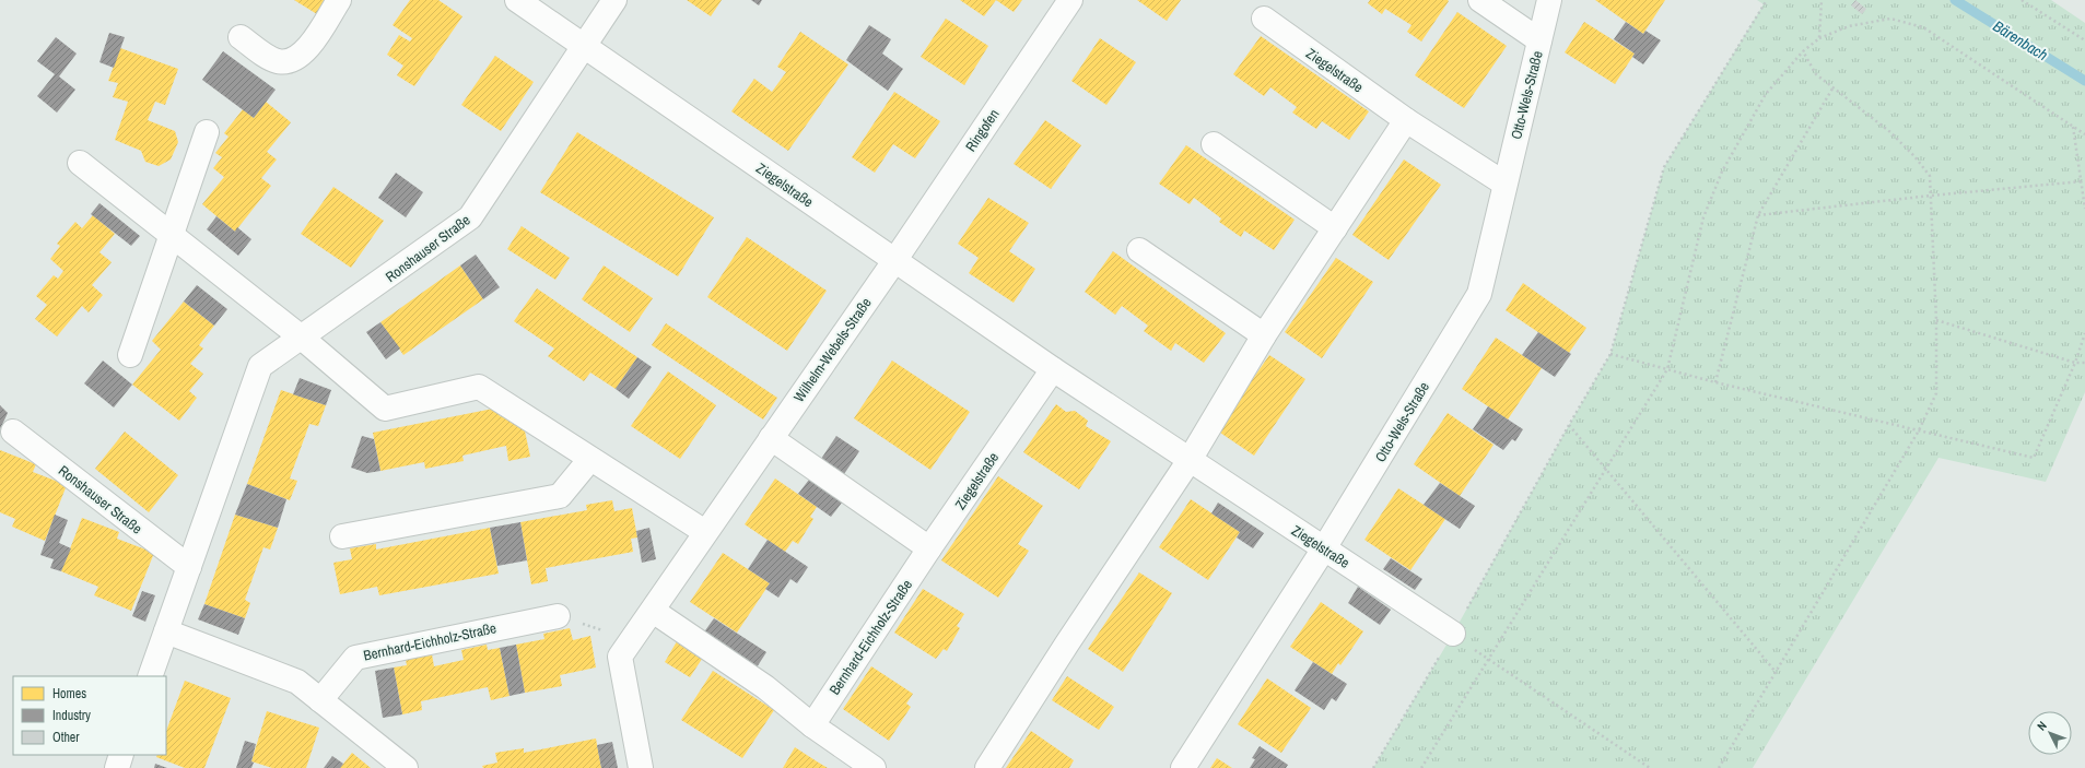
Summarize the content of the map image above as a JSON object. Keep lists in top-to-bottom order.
{
  "streets": {
    "street": [
      "Ziegelstraße",
      "Otto-Wels-Straße",
      "Ringofen",
      "Ronshauser Straße",
      "Wilhelm-Webels-Straße",
      "Bernhard-Eichholz-Straße"
    ]
  },
  "crossings": [
    ["Ziegelstraße", "Otto-Wels-Straße"],
    ["Ziegelstraße", "Ringofen"],
    ["Ziegelstraße", "Ronshauser Straße"],
    ["Ziegelstraße", "Wilhelm-Webels-Straße"],
    ["Ziegelstraße", "Bernhard-Eichholz-Straße"],
    ["Ringofen", "Wilhelm-Webels-Straße"]
  ],
  "water": ["Bärenbach"],
  "legend": ["Homes", "Industry", "Other"],
  "north": "top left"
}
